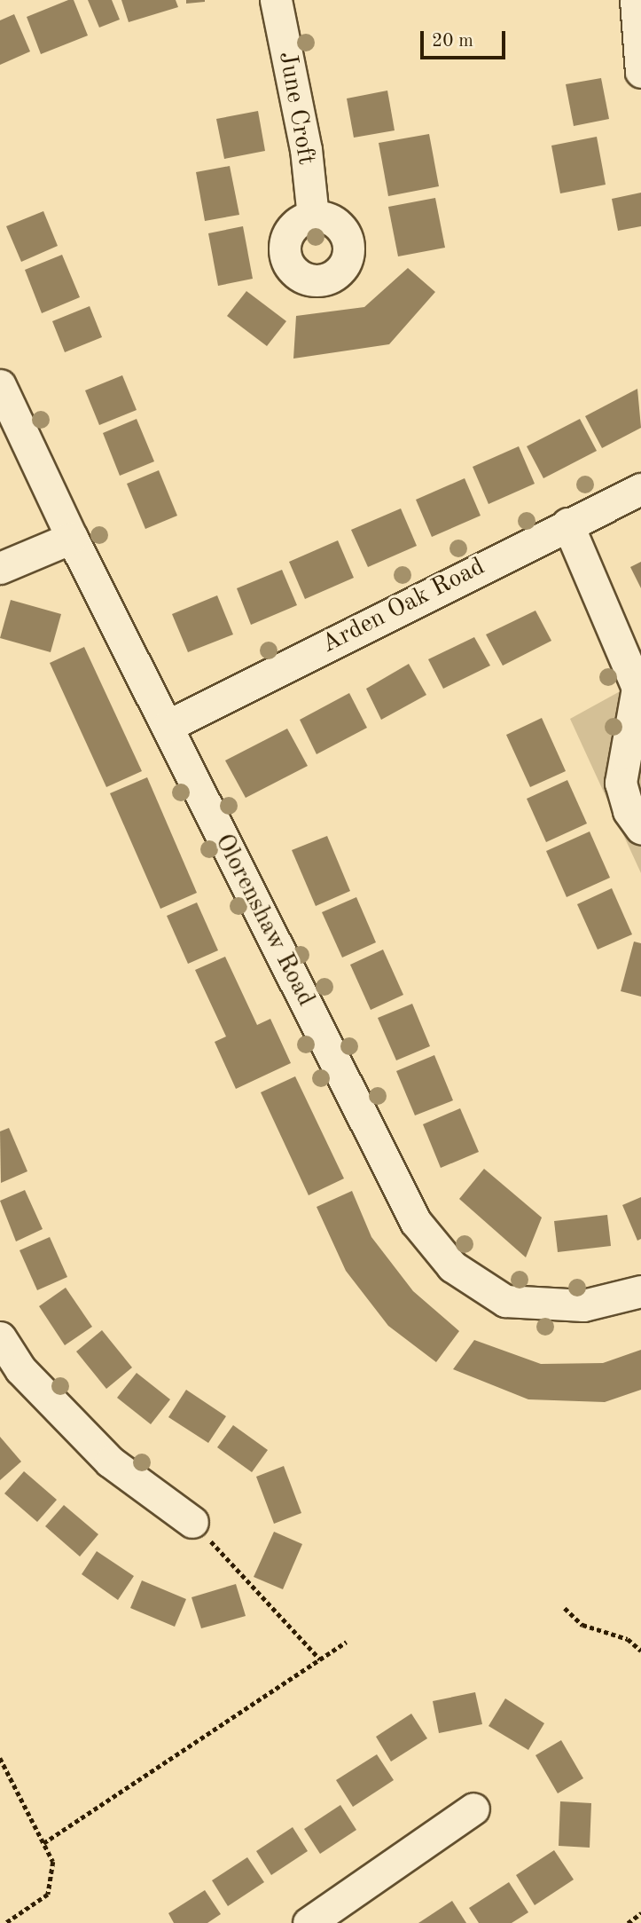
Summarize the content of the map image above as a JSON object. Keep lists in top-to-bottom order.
{
  "streets": {
    "street": ["June Croft", "Arden Oak Road", "Olorenshaw Road"]
  },
  "crossings": [
    ["Arden Oak Road", "Olorenshaw Road"]
  ],
  "scale_bar": "20 m"
}
